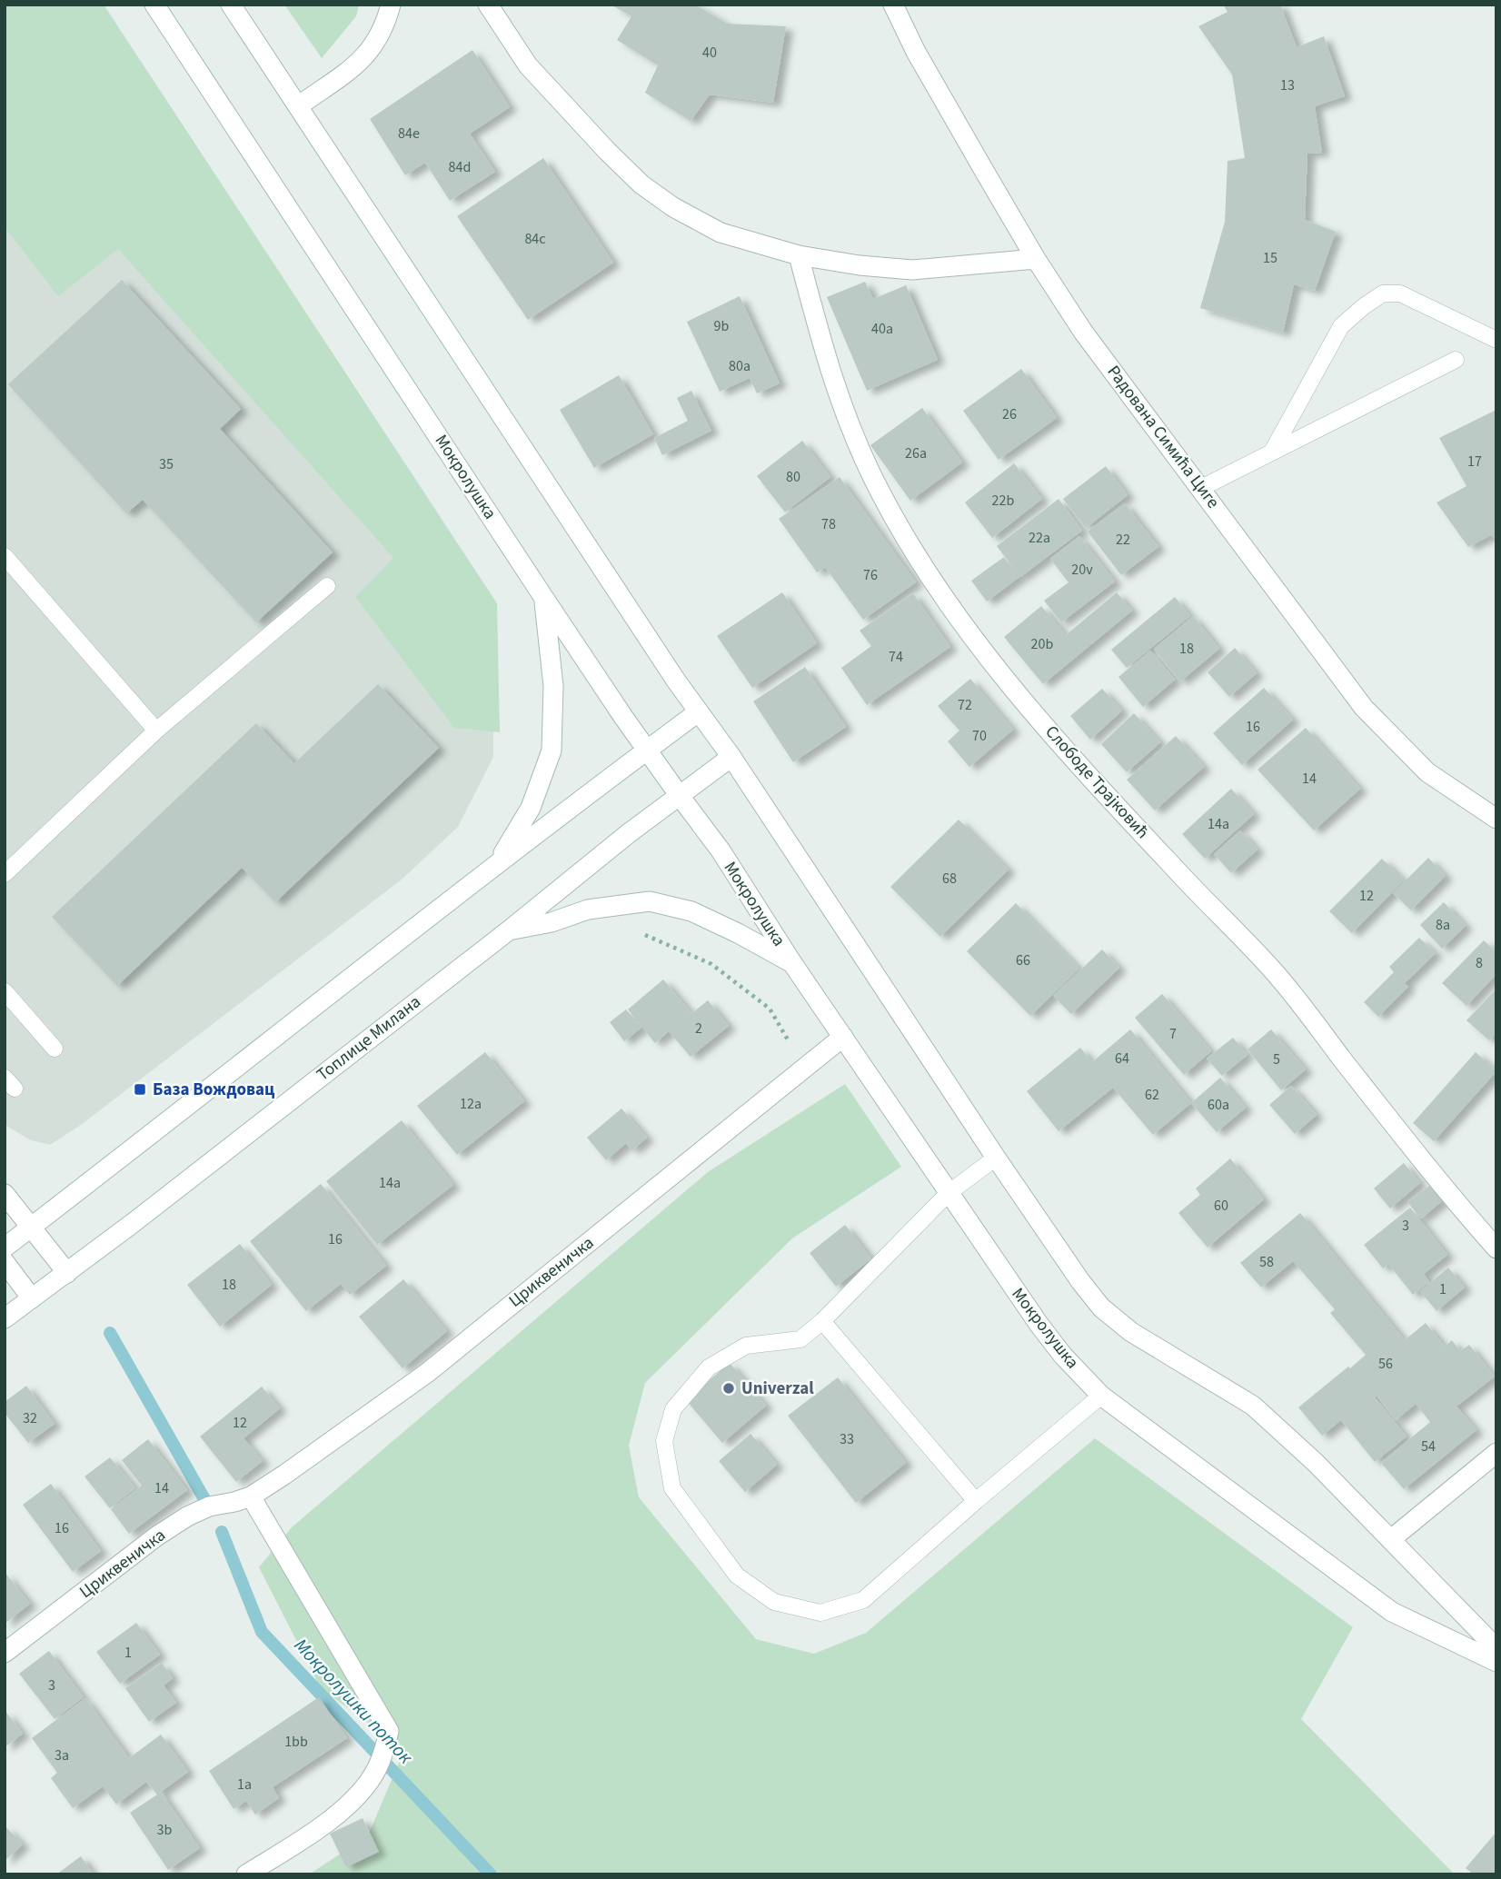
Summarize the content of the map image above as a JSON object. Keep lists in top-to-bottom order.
{
  "streets": {
    "street": [
      "Радована Симића Циге",
      "Мокролушка",
      "Слободе Трајковић",
      "Топлице Милана",
      "Цриквеничка"
    ]
  },
  "crossings": [
    ["Мокролушка", "Топлице Милана"],
    ["Мокролушка", "Цриквеничка"]
  ],
  "water": ["Мокролушки поток"],
  "places": {
    "transit": ["База Вождовац"],
    "other": ["Univerzal"]
  },
  "house_numbers": [
    "40",
    "13",
    "84e",
    "84d",
    "84c",
    "15",
    "9b",
    "40a",
    "80a",
    "26",
    "26a",
    "17",
    "35",
    "80",
    "22b",
    "78",
    "22a",
    "22",
    "20v",
    "76",
    "20b",
    "18",
    "74",
    "72",
    "16",
    "70",
    "14",
    "14a",
    "68",
    "12",
    "8a",
    "66",
    "8",
    "2",
    "7",
    "64",
    "5",
    "62",
    "12a",
    "60a",
    "14a",
    "60",
    "3",
    "16",
    "58",
    "18",
    "1",
    "56",
    "32",
    "12",
    "33",
    "54",
    "14",
    "16",
    "1",
    "3",
    "1bb",
    "3a",
    "1a",
    "3b"
  ]
}
